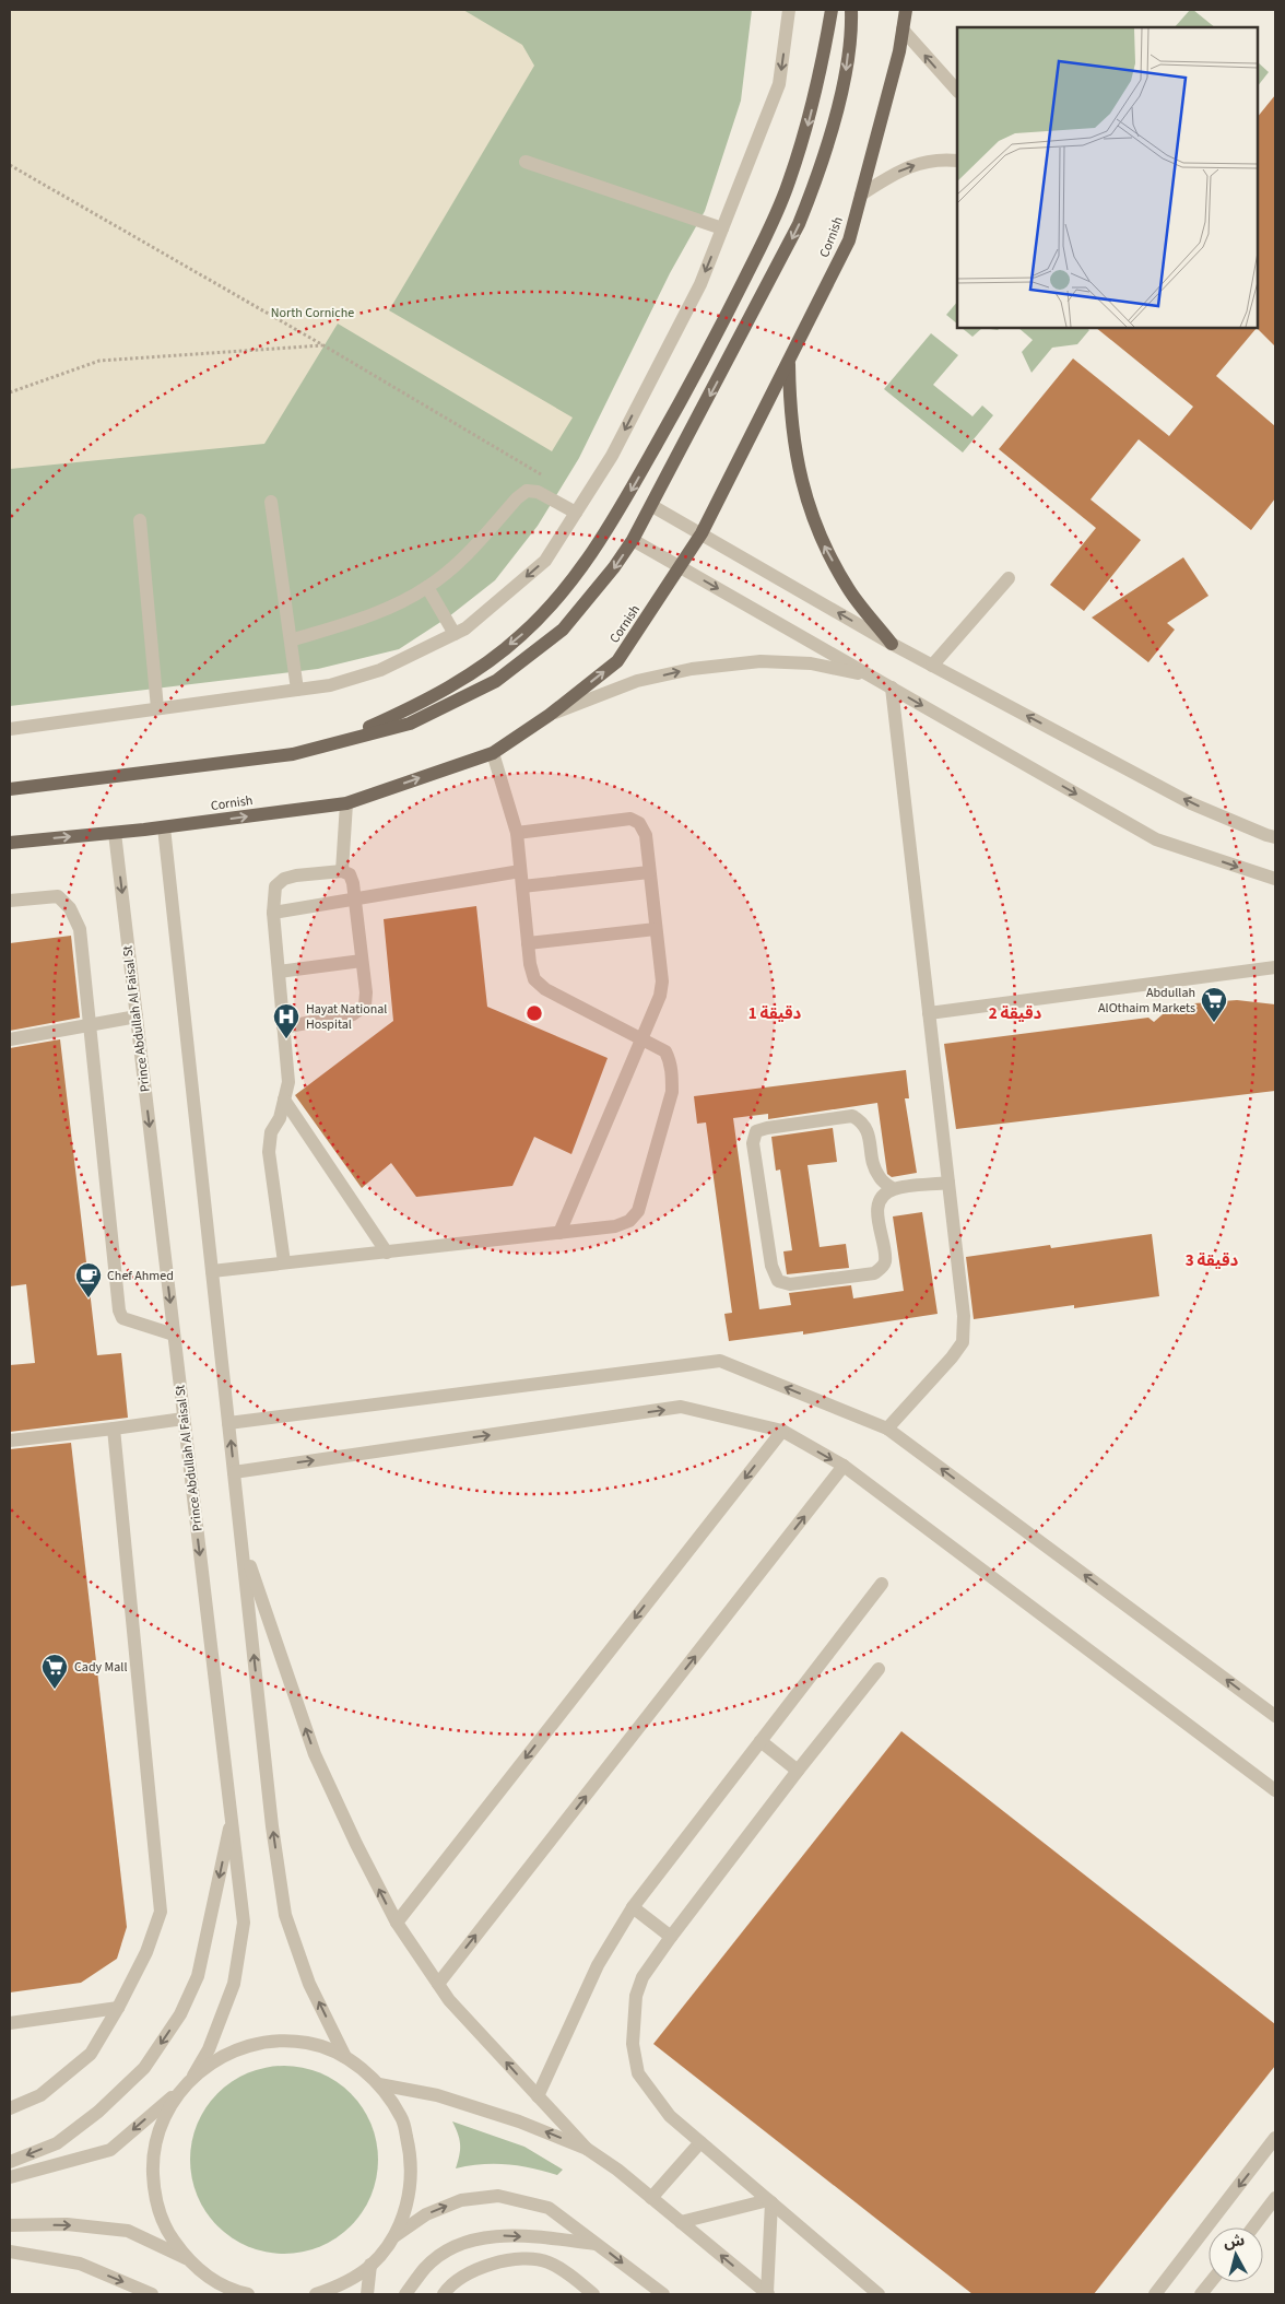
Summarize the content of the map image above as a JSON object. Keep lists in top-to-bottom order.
{
  "streets": {
    "main road": ["Cornish"],
    "street": ["Prince Abdullah Al Faisal St"]
  },
  "crossings": [
    ["Cornish", "Prince Abdullah Al Faisal St"]
  ],
  "parks": ["North Corniche"],
  "places": {
    "supermarket": ["Abdullah AlOthaim Markets", "Cady Mall"],
    "hospital": ["Hayat National Hospital"],
    "cafe": ["Chef Ahmed"]
  },
  "north": "top",
  "rings": ["1 دقيقة", "2 دقيقة", "3 دقيقة"]
}
